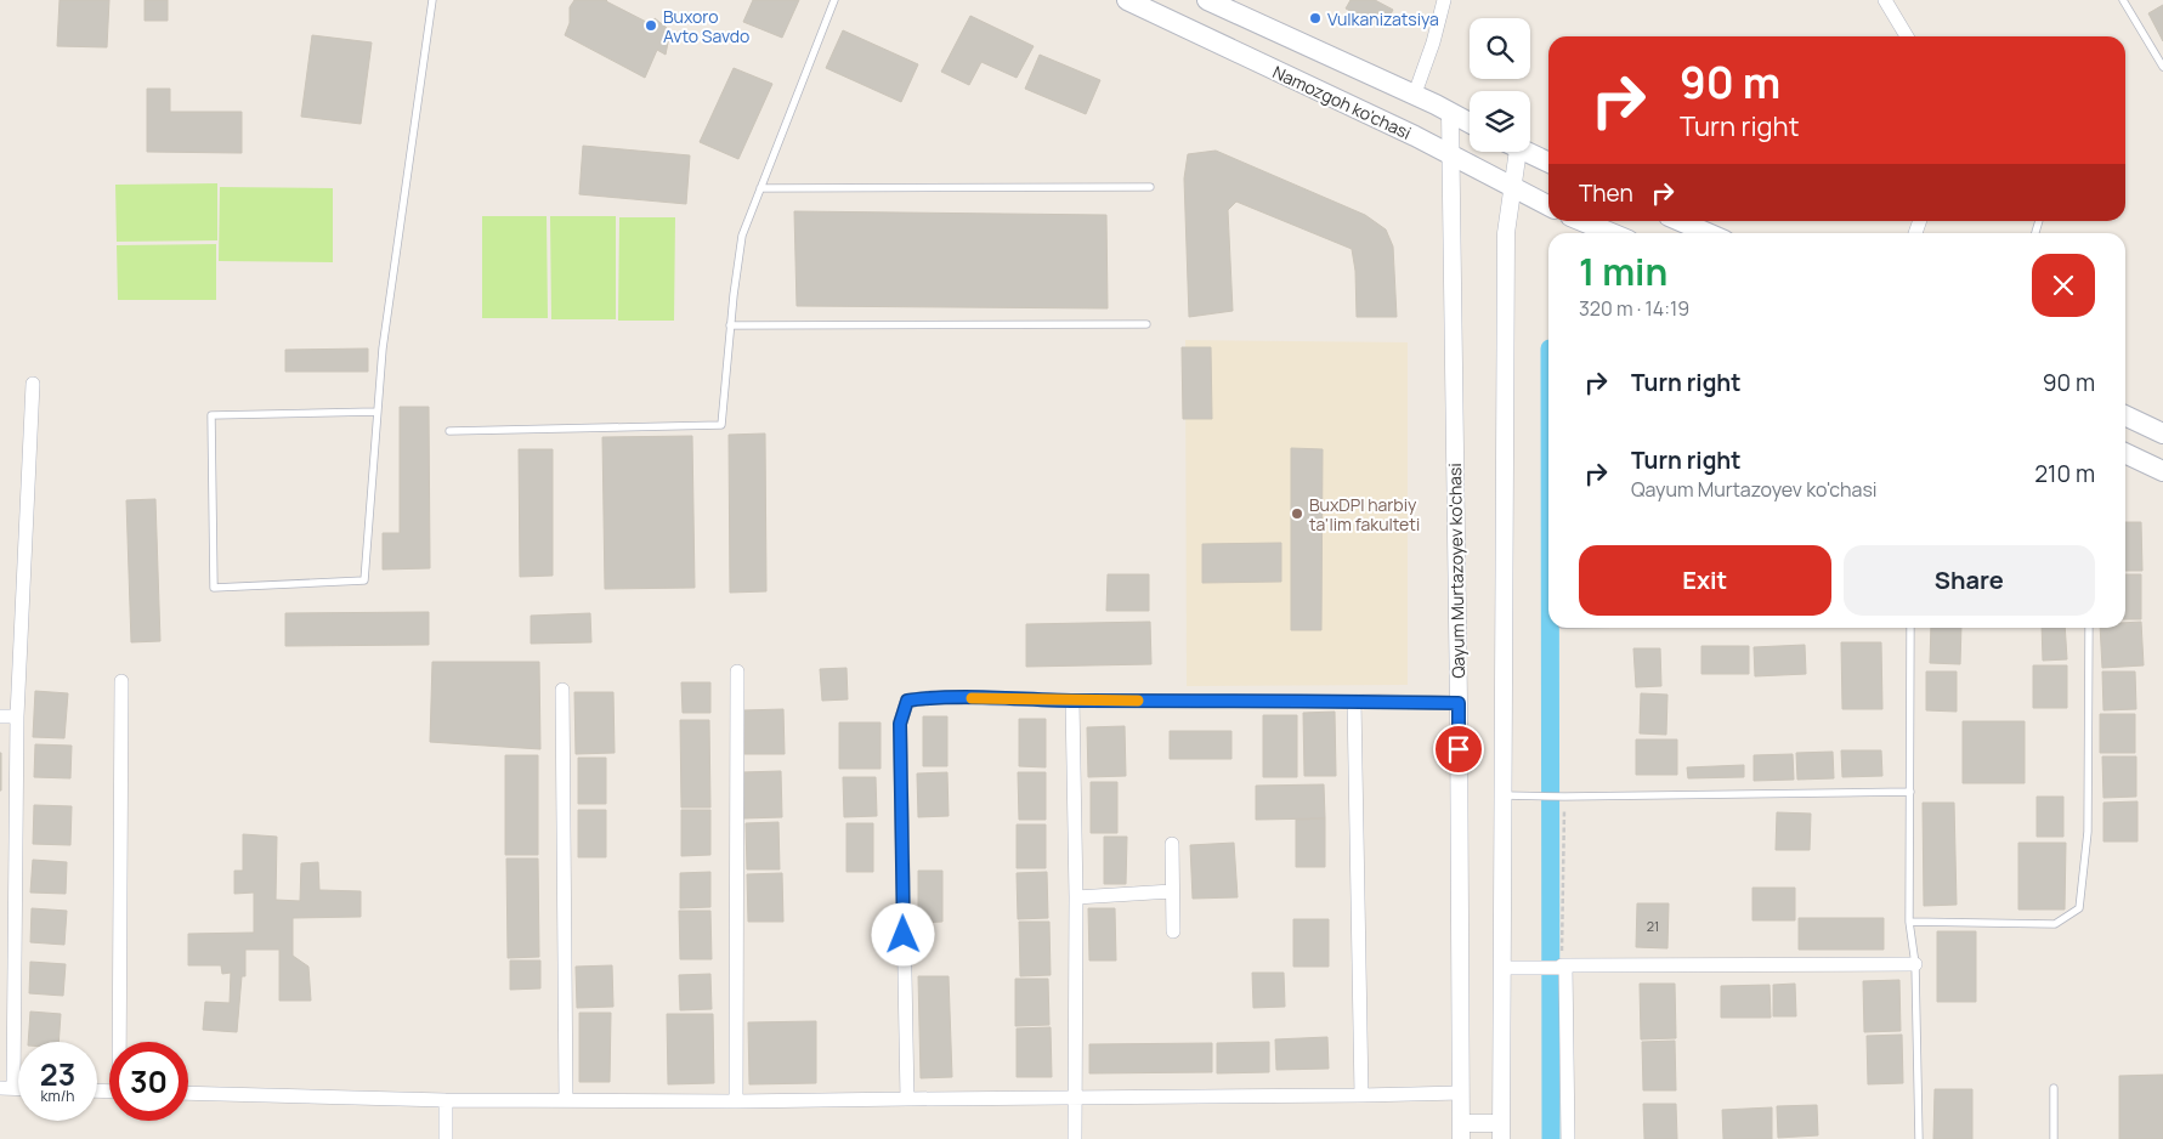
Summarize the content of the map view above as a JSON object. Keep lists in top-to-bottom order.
{
  "streets": {
    "main road": ["Namozgoh ko'chasi"],
    "street": ["Qayum Murtazoyev ko'chasi"]
  },
  "crossings": [
    ["Namozgoh ko'chasi", "Qayum Murtazoyev ko'chasi"]
  ],
  "places": ["Vulkanizatsiya", "Buxoro Avto Savdo", "BuxDPI harbiy ta'lim fakulteti"],
  "house_numbers": ["21"],
  "page": {
    "turn": ["90 m", "Turn right"],
    "then": "Then",
    "heading": ["1 min", "320 m · 14:19"],
    "list": [
      {
        "name": "Turn right",
        "value": "90 m"
      },
      {
        "name": "Turn right",
        "note": "Qayum Murtazoyev ko'chasi",
        "value": "210 m"
      }
    ],
    "buttons": ["Exit", "Share"],
    "speed": "23 km/h",
    "limit": "30"
  }
}
